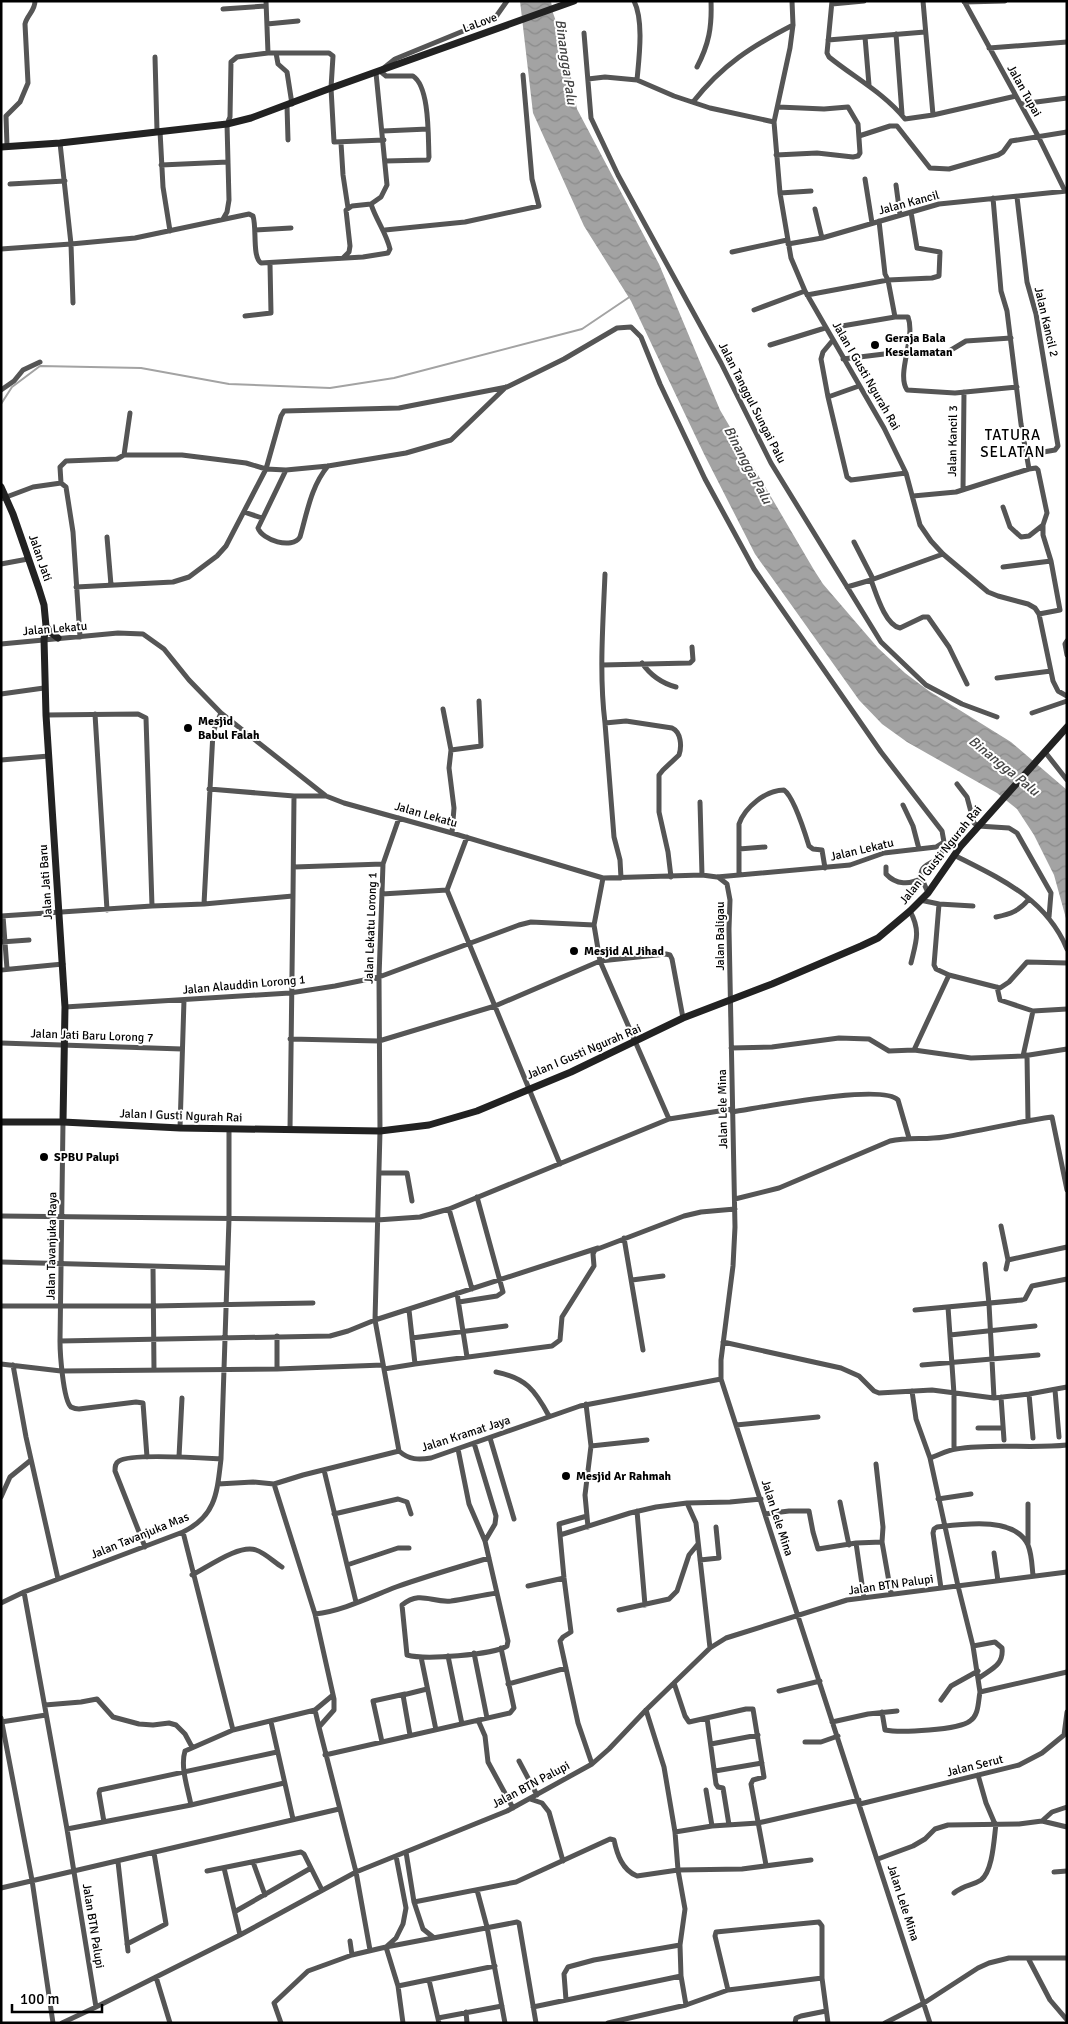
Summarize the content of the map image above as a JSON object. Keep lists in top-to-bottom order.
{
  "streets": {
    "street": [
      "LaLove",
      "Jalan Tupai",
      "Jalan Kancil",
      "Jalan Kancil 2",
      "Jalan I Gusti Ngurah Rai",
      "Jalan Tanggul Sungai Palu",
      "Jalan Kancil 3",
      "Jalan Jati",
      "Jalan Lekatu",
      "Jalan Jati Baru",
      "Jalan Lekatu Lorong 1",
      "Jalan Baligau",
      "Jalan Alauddin Lorong 1",
      "Jalan Jati Baru Lorong 7",
      "Jalan Lele Mina",
      "Jalan Tavanjuka Raya",
      "Jalan Kramat Jaya",
      "Jalan Tavanjuka Mas",
      "Jalan BTN Palupi",
      "Jalan Serut"
    ]
  },
  "crossings": [
    ["Jalan Tupai", "Jalan Kancil"],
    ["Jalan Kancil", "Jalan Kancil 2"],
    ["Jalan Kancil", "Jalan I Gusti Ngurah Rai"],
    ["Jalan I Gusti Ngurah Rai", "Jalan Jati Baru"],
    ["Jalan I Gusti Ngurah Rai", "Jalan Lekatu Lorong 1"],
    ["Jalan I Gusti Ngurah Rai", "Jalan Baligau"],
    ["Jalan I Gusti Ngurah Rai", "Jalan Lele Mina"],
    ["Jalan I Gusti Ngurah Rai", "Jalan Tavanjuka Raya"],
    ["Jalan I Gusti Ngurah Rai", "Jalan Tavanjuka Mas"],
    ["Jalan Jati", "Jalan Lekatu"],
    ["Jalan Jati", "Jalan Jati Baru"],
    ["Jalan Lekatu", "Jalan Jati Baru"],
    ["Jalan Lekatu", "Jalan Lekatu Lorong 1"],
    ["Jalan Lekatu", "Jalan Baligau"],
    ["Jalan Jati Baru", "Jalan Alauddin Lorong 1"],
    ["Jalan Jati Baru", "Jalan Jati Baru Lorong 7"],
    ["Jalan Jati Baru", "Jalan Tavanjuka Raya"],
    ["Jalan Lekatu Lorong 1", "Jalan Alauddin Lorong 1"],
    ["Jalan Lekatu Lorong 1", "Jalan Kramat Jaya"],
    ["Jalan Baligau", "Jalan Lele Mina"],
    ["Jalan Lele Mina", "Jalan Kramat Jaya"],
    ["Jalan Lele Mina", "Jalan BTN Palupi"],
    ["Jalan Lele Mina", "Jalan Serut"],
    ["Jalan Tavanjuka Mas", "Jalan BTN Palupi"]
  ],
  "districts": ["TATURA SELATAN"],
  "water": ["Binangga Palu"],
  "places": [
    "Geraja Bala Keselamatan",
    "Mesjid Babul Falah",
    "Mesjid Al Jihad",
    "SPBU Palupi",
    "Mesjid Ar Rahmah"
  ],
  "scale_bar": "100 m"
}
